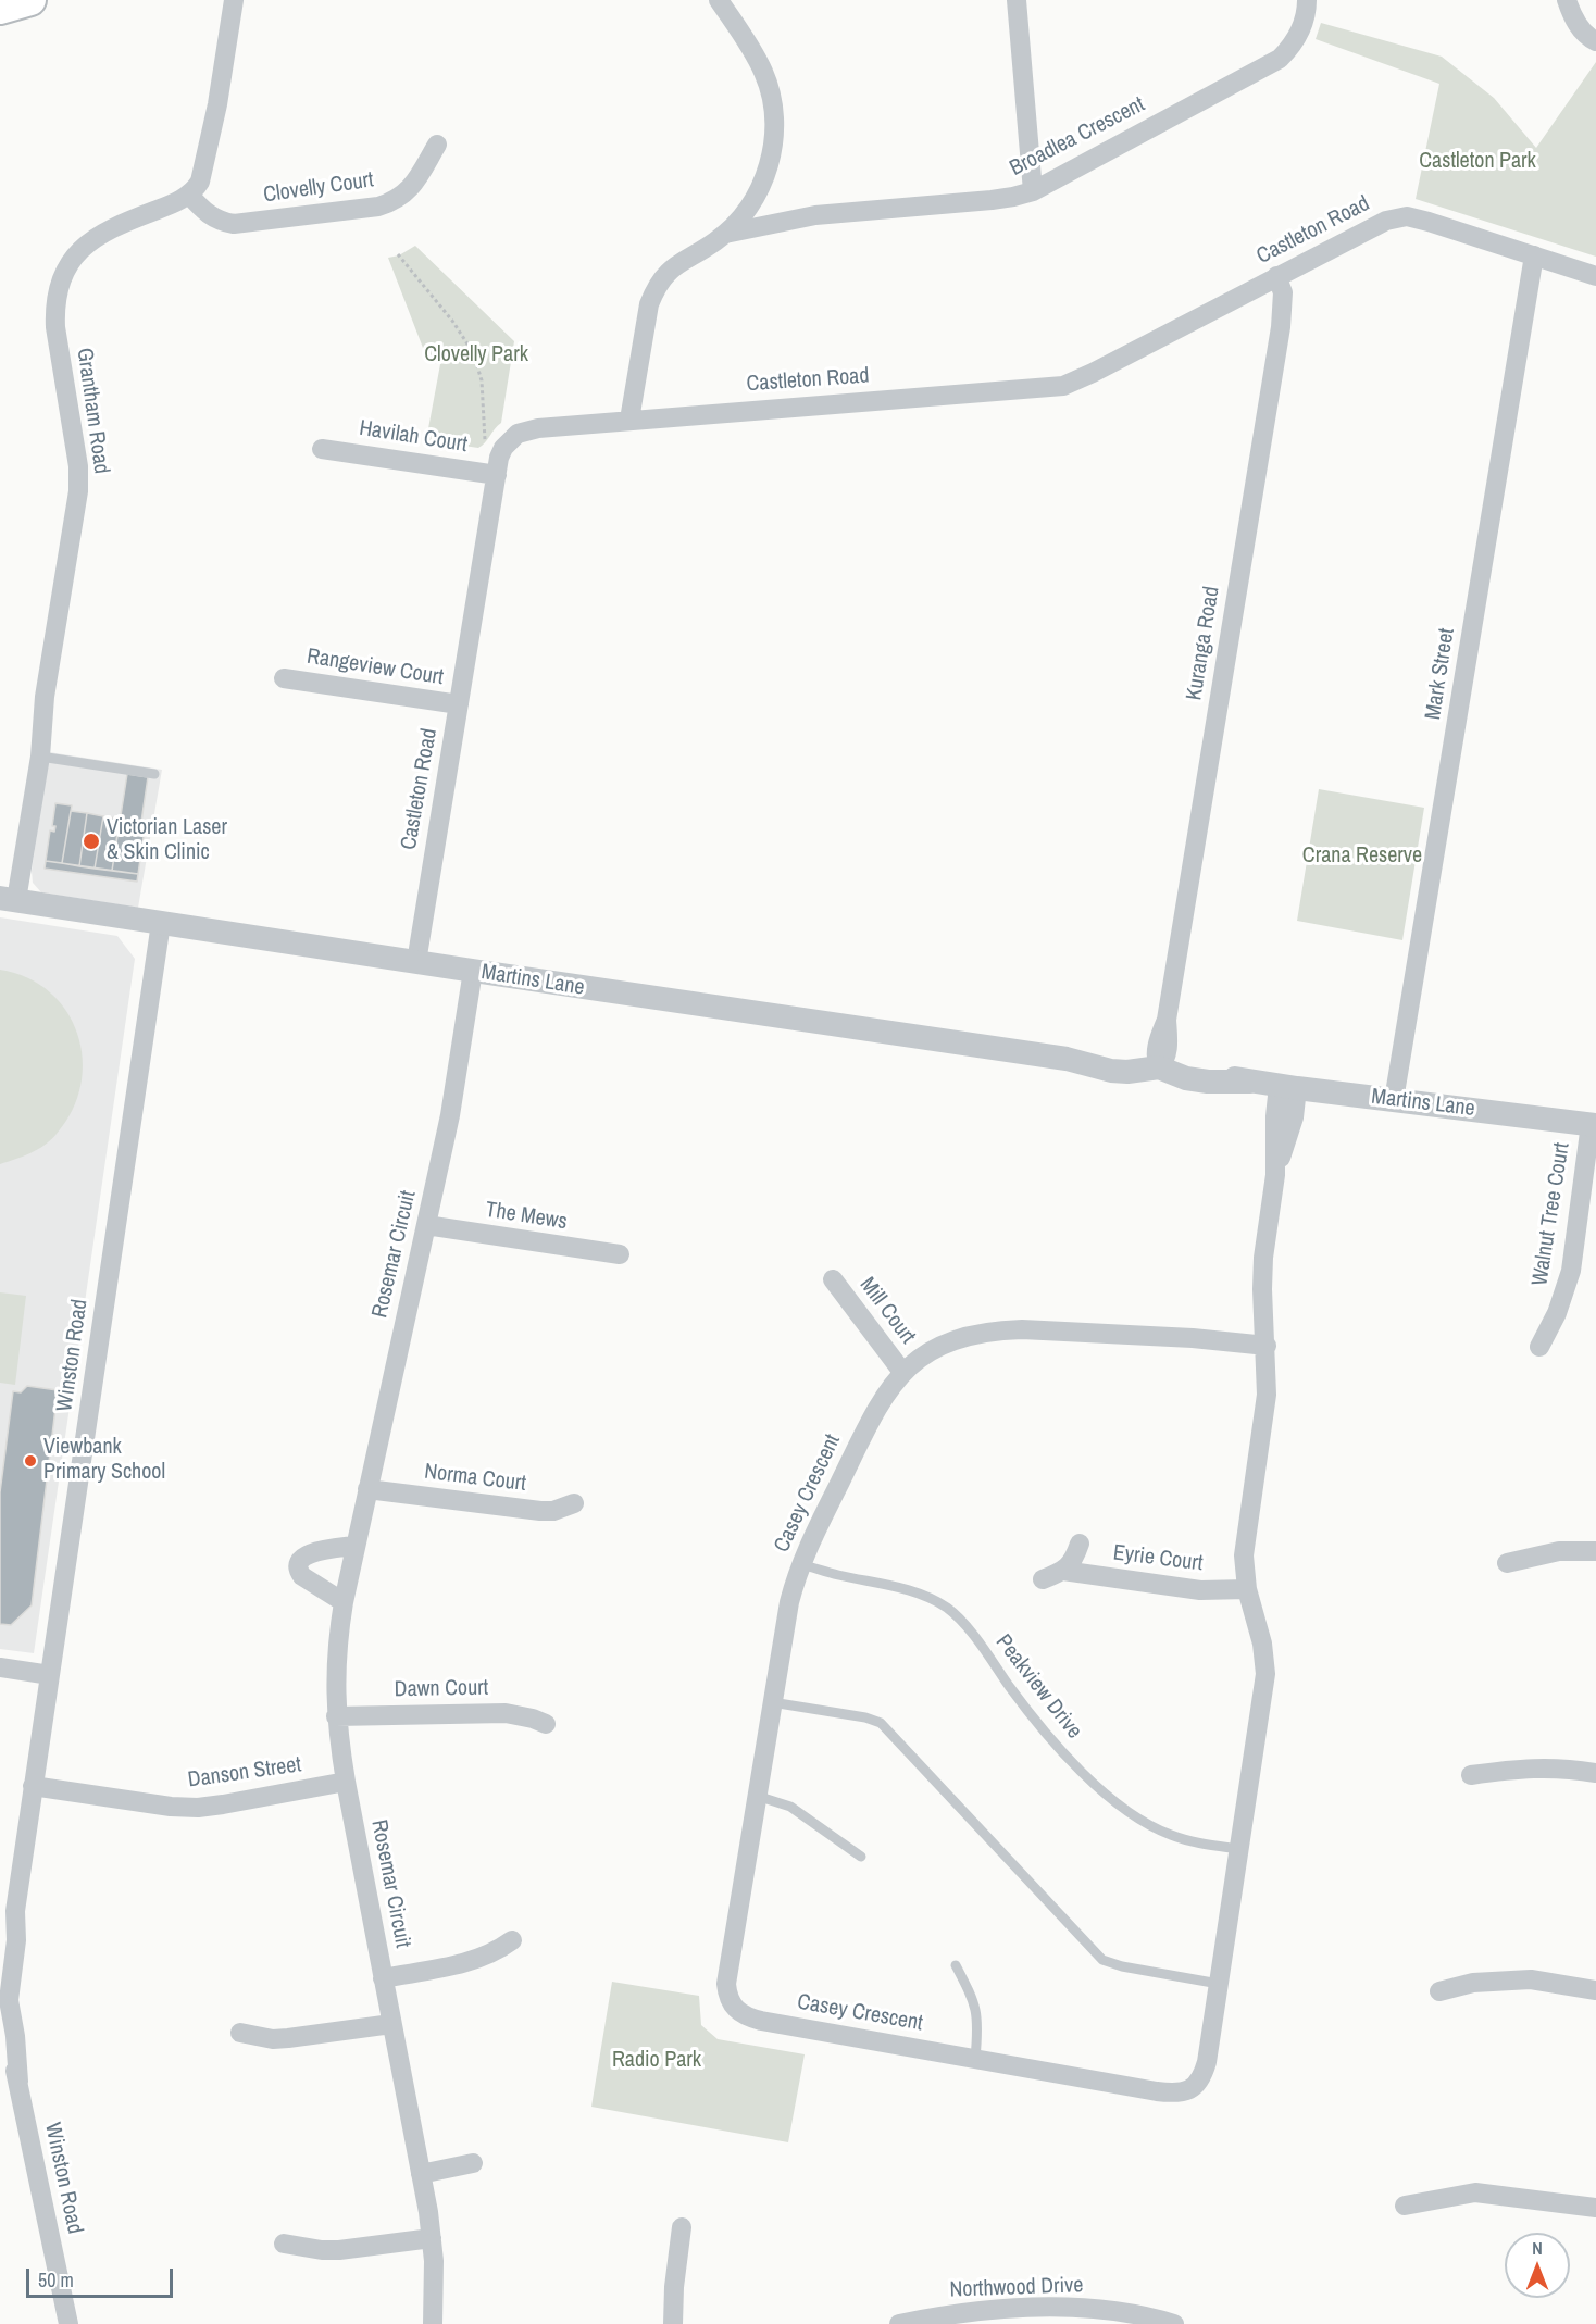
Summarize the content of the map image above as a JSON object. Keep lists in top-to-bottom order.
{
  "streets": {
    "street": [
      "Broadlea Crescent",
      "Clovelly Court",
      "Castleton Road",
      "Grantham Road",
      "Havilah Court",
      "Kuranga Road",
      "Rangeview Court",
      "Mark Street",
      "Martins Lane",
      "Walnut Tree Court",
      "The Mews",
      "Rosemar Circuit",
      "Mill Court",
      "Winston Road",
      "Norma Court",
      "Casey Crescent",
      "Eyrie Court",
      "Dawn Court",
      "Danson Street",
      "Northwood Drive"
    ],
    "lane": ["Peakview Drive"]
  },
  "crossings": [
    ["Broadlea Crescent", "Castleton Road"],
    ["Clovelly Court", "Grantham Road"],
    ["Castleton Road", "Havilah Court"],
    ["Castleton Road", "Kuranga Road"],
    ["Castleton Road", "Rangeview Court"],
    ["Castleton Road", "Mark Street"],
    ["Castleton Road", "Martins Lane"],
    ["Grantham Road", "Martins Lane"],
    ["Kuranga Road", "Martins Lane"],
    ["Mark Street", "Martins Lane"],
    ["Martins Lane", "Walnut Tree Court"],
    ["Martins Lane", "Rosemar Circuit"],
    ["Martins Lane", "Winston Road"],
    ["Martins Lane", "Casey Crescent"],
    ["The Mews", "Rosemar Circuit"],
    ["Rosemar Circuit", "Norma Court"],
    ["Rosemar Circuit", "Dawn Court"],
    ["Rosemar Circuit", "Danson Street"],
    ["Mill Court", "Casey Crescent"],
    ["Winston Road", "Danson Street"],
    ["Casey Crescent", "Eyrie Court"],
    ["Casey Crescent", "Peakview Drive"]
  ],
  "parks": [
    "Castleton Park",
    "Clovelly Park",
    "Crana Reserve",
    "Radio Park"
  ],
  "places": ["Victorian Laser & Skin Clinic", "Viewbank Primary School"],
  "scale_bar": "50 m",
  "north": "top"
}
